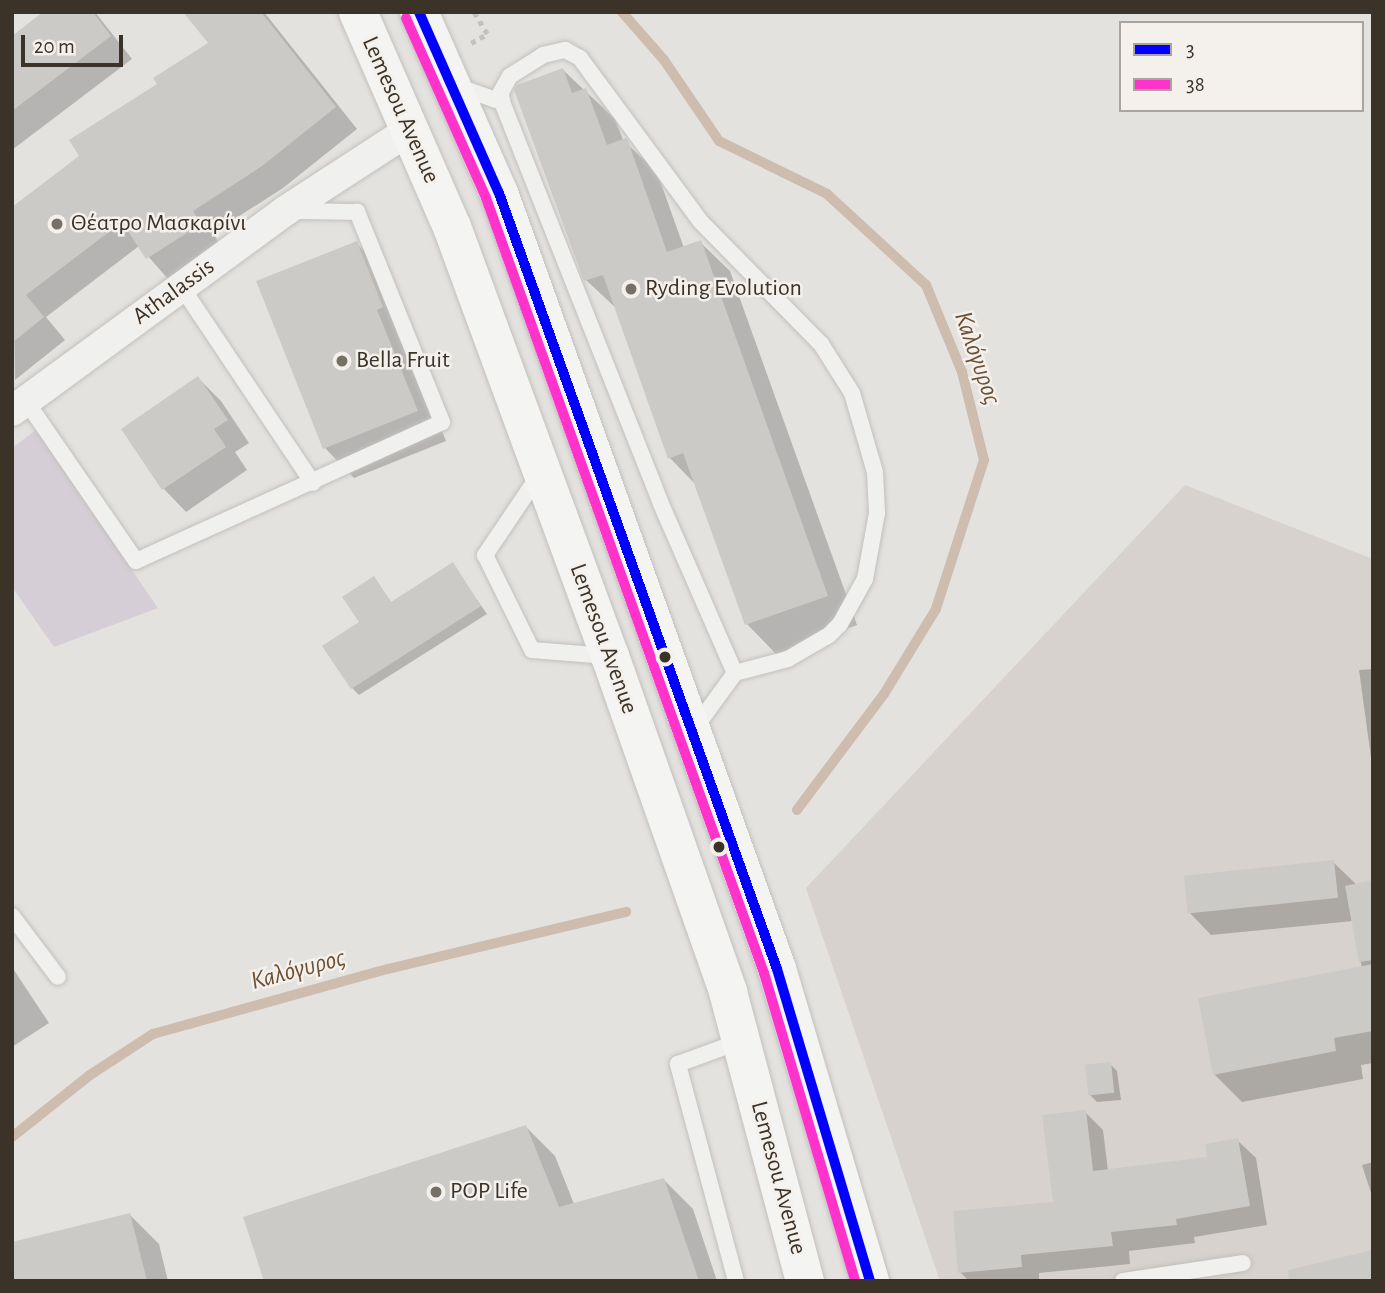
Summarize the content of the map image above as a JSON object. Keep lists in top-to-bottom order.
{
  "streets": {
    "main road": ["Lemesou Avenue"],
    "street": ["Athalassis"]
  },
  "crossings": [
    ["Lemesou Avenue", "Athalassis"]
  ],
  "water": ["Καλόγυρος"],
  "places": [
    "Θέατρο Μασκαρίνι",
    "Ryding Evolution",
    "Bella Fruit",
    "POP Life"
  ],
  "lines": ["transit line 3", "transit line 38"],
  "legend": ["3", "38"],
  "scale_bar": "20 m"
}
